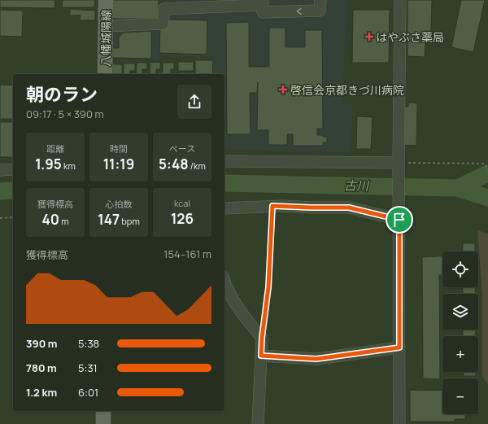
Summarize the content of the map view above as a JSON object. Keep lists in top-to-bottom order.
{
  "streets": {
    "main road": ["八幡城陽線"]
  },
  "water": ["古川"],
  "places": {
    "health": ["はやぶさ薬局", "啓信会京都きづ川病院"]
  },
  "page": {
    "heading": ["朝のラン", "09:17 · 5 × 390 m"],
    "stats": [
      ["距離", "1.95 km"],
      ["時間", "11:19"],
      ["ペース", "5:48 /km"],
      ["獲得標高", "40 m"],
      ["心拍数", "147 bpm"],
      ["kcal", "126"]
    ],
    "chart": ["獲得標高", "154–161 m"],
    "map_buttons": ["+", "−"],
    "list": [
      {
        "name": "390 m",
        "note": "5:38"
      },
      {
        "name": "780 m",
        "note": "5:31"
      },
      {
        "name": "1.2 km",
        "note": "6:01"
      }
    ]
  }
}
